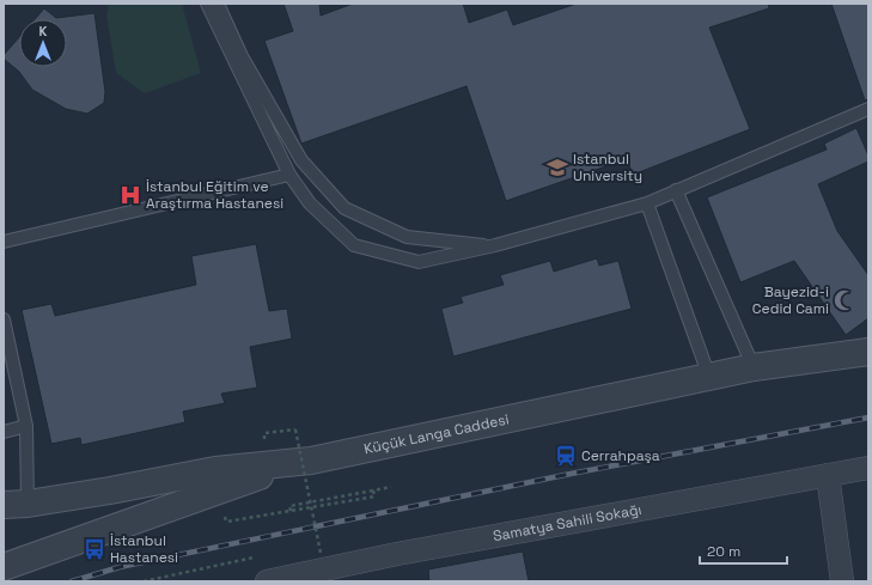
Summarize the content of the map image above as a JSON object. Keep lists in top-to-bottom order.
{
  "streets": {
    "street": ["Küçük Langa Caddesi", "Samatya Sahili Sokağı"]
  },
  "places": {
    "school or university": ["Istanbul University"],
    "hospital": ["İstanbul Eğitim ve Araştırma Hastanesi"],
    "mosque": ["Bayezid-i Cedid Cami"],
    "station": ["Cerrahpaşa"],
    "bus stop": ["İstanbul Hastanesi"]
  },
  "scale_bar": "20 m",
  "north": "top"
}
